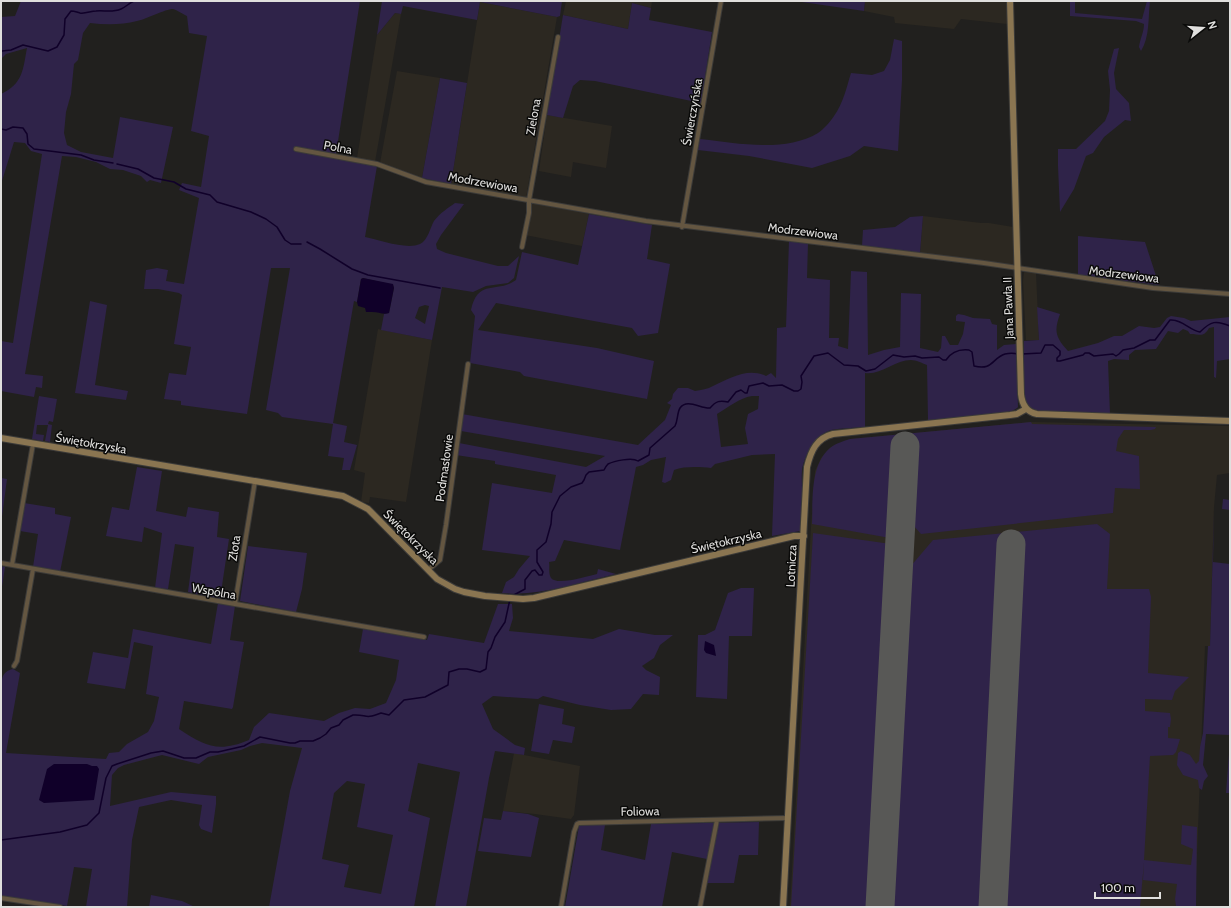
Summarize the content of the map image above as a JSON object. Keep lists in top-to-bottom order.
{
  "streets": {
    "main road": ["Jana Pawła II", "Świętokrzyska", "Lotnicza"],
    "street": [
      "Świerczyńska",
      "Zielona",
      "Polna",
      "Modrzewiowa",
      "Podmasłowie",
      "Złota",
      "Wspólna",
      "Foliowa"
    ]
  },
  "crossings": [
    ["Świerczyńska", "Modrzewiowa"],
    ["Zielona", "Modrzewiowa"],
    ["Polna", "Modrzewiowa"],
    ["Modrzewiowa", "Jana Pawła II"],
    ["Jana Pawła II", "Lotnicza"],
    ["Świętokrzyska", "Podmasłowie"],
    ["Świętokrzyska", "Złota"],
    ["Świętokrzyska", "Lotnicza"],
    ["Złota", "Wspólna"],
    ["Lotnicza", "Foliowa"]
  ],
  "scale_bar": "100 m",
  "north": "right"
}
